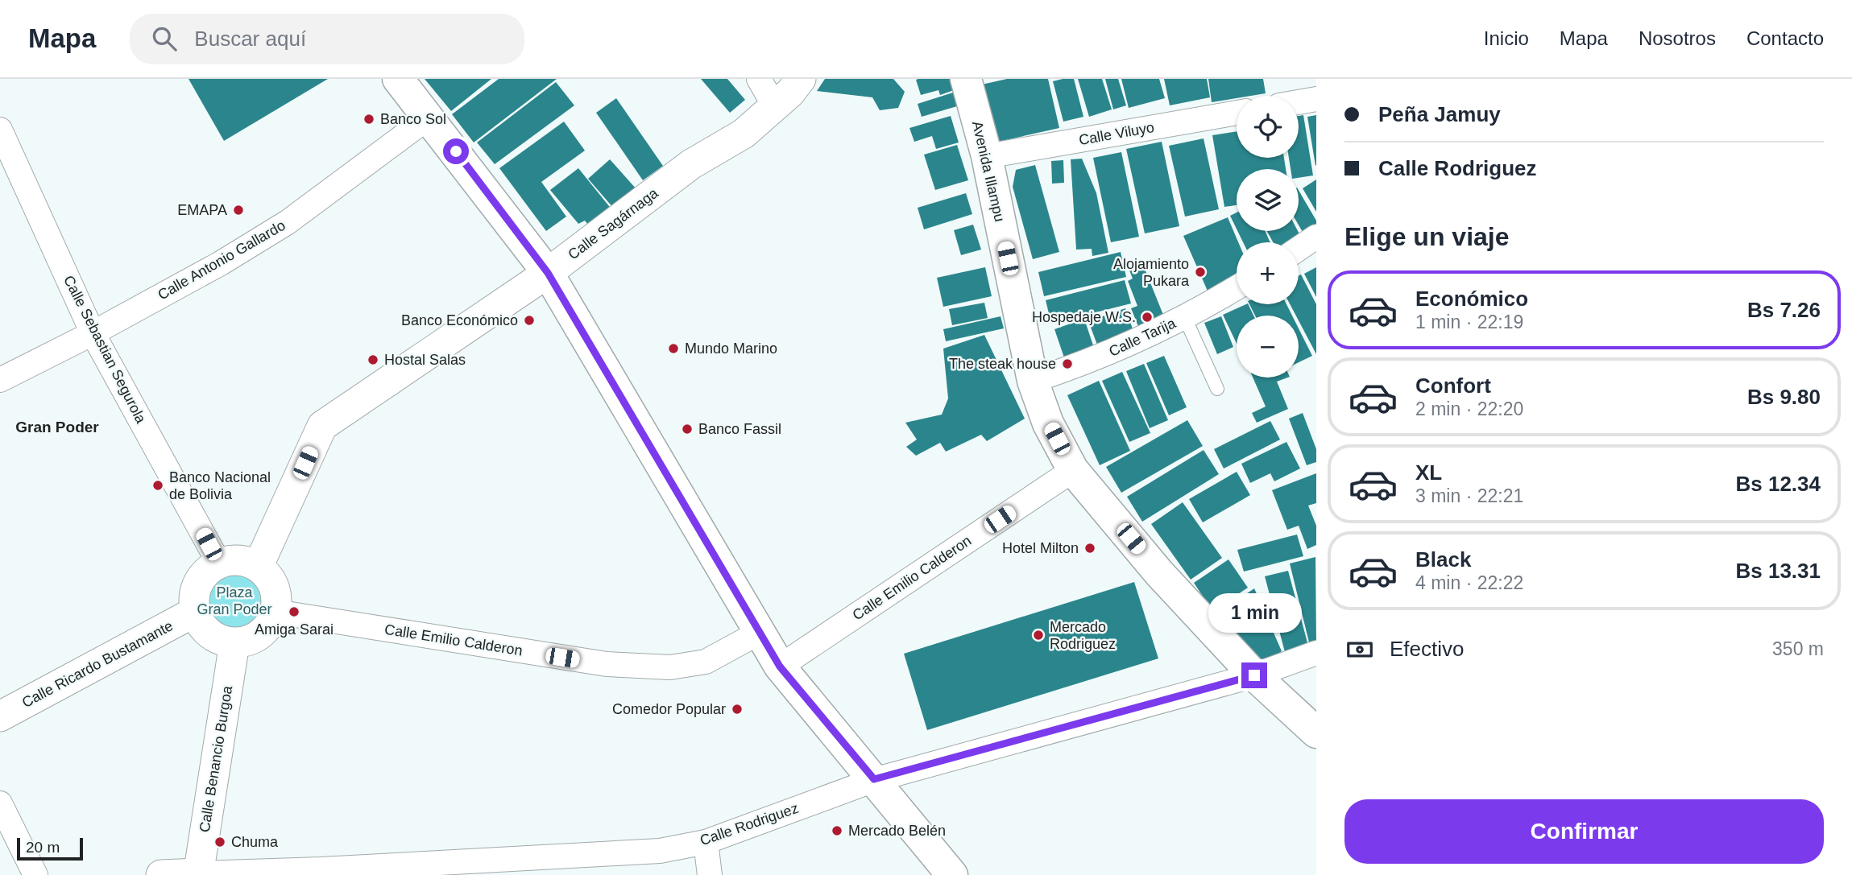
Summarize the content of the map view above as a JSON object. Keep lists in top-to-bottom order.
{
  "streets": {
    "main road": ["Avenida Illampu"],
    "street": [
      "Calle Viluyo",
      "Calle Sagárnaga",
      "Calle Antonio Gallardo",
      "Calle Tarija",
      "Calle Sebastian Segurola",
      "Calle Emilio Calderon",
      "Calle Ricardo Bustamante",
      "Calle Benancio Burgoa",
      "Calle Rodriguez"
    ]
  },
  "crossings": [
    ["Calle Viluyo", "Avenida Illampu"],
    ["Avenida Illampu", "Calle Tarija"],
    ["Avenida Illampu", "Calle Emilio Calderon"],
    ["Avenida Illampu", "Calle Rodriguez"],
    ["Calle Sagárnaga", "Calle Sebastian Segurola"],
    ["Calle Sagárnaga", "Calle Emilio Calderon"],
    ["Calle Sagárnaga", "Calle Ricardo Bustamante"],
    ["Calle Sagárnaga", "Calle Benancio Burgoa"],
    ["Calle Antonio Gallardo", "Calle Sebastian Segurola"],
    ["Calle Sebastian Segurola", "Calle Emilio Calderon"],
    ["Calle Sebastian Segurola", "Calle Ricardo Bustamante"],
    ["Calle Sebastian Segurola", "Calle Benancio Burgoa"],
    ["Calle Emilio Calderon", "Calle Ricardo Bustamante"],
    ["Calle Emilio Calderon", "Calle Benancio Burgoa"],
    ["Calle Ricardo Bustamante", "Calle Benancio Burgoa"],
    ["Calle Benancio Burgoa", "Calle Rodriguez"]
  ],
  "districts": ["Gran Poder"],
  "parks": ["Plaza Gran Poder"],
  "places": [
    "Banco Sol",
    "EMAPA",
    "Alojamiento Pukara",
    "Hospedaje W.S.",
    "Banco Económico",
    "Mundo Marino",
    "Hostal Salas",
    "The steak house",
    "Banco Fassil",
    "Banco Nacional de Bolivia",
    "Hotel Milton",
    "Amiga Sarai",
    "Mercado Rodriguez",
    "Comedor Popular",
    "Mercado Belén",
    "Chuma"
  ],
  "scale_bar": "20 m",
  "page": {
    "header": "Mapa",
    "search": "Buscar aquí",
    "nav": [
      "Inicio",
      "Mapa",
      "Nosotros",
      "Contacto"
    ],
    "banner": ["Peña Jamuy", "Calle Rodriguez"],
    "map_buttons": ["+", "−"],
    "heading": "Elige un viaje",
    "list": [
      {
        "name": "Económico",
        "note": "1 min · 22:19",
        "value": "Bs 7.26"
      },
      {
        "name": "Confort",
        "note": "2 min · 22:20",
        "value": "Bs 9.80"
      },
      {
        "name": "XL",
        "note": "3 min · 22:21",
        "value": "Bs 12.34"
      },
      {
        "name": "Black",
        "note": "4 min · 22:22",
        "value": "Bs 13.31"
      }
    ],
    "bubble": "1 min",
    "pay": ["Efectivo", "350 m"],
    "buttons": "Confirmar",
    "scale": "20 m"
  }
}
